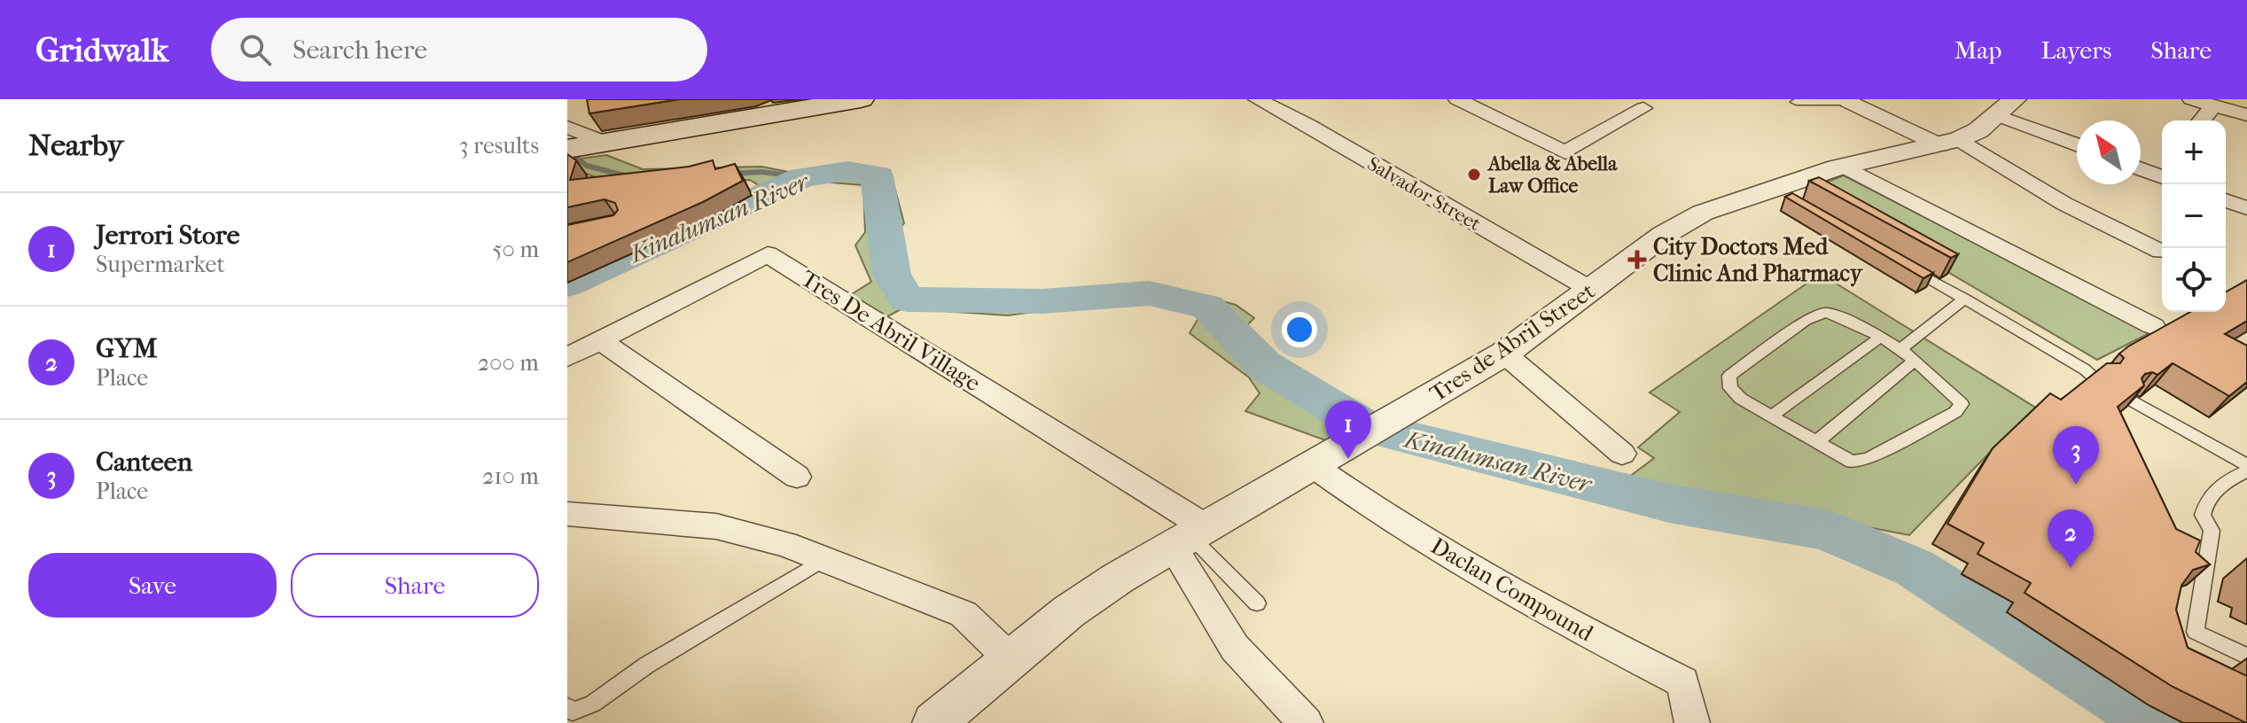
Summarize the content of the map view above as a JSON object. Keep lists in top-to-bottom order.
{
  "streets": {
    "street": [
      "Salvador Street",
      "Tres De Abril Village",
      "Tres de Abril Street",
      "Daclan Compound"
    ]
  },
  "crossings": [
    ["Salvador Street", "Tres de Abril Street"],
    ["Tres De Abril Village", "Tres de Abril Street"],
    ["Tres de Abril Street", "Daclan Compound"]
  ],
  "water": ["Kinalumsan River"],
  "places": {
    "other": ["Abella & Abella Law Office"],
    "health": ["City Doctors Med Clinic And Pharmacy"]
  },
  "north": "top left",
  "page": {
    "header": "Gridwalk",
    "search": "Search here",
    "nav": ["Map", "Layers", "Share"],
    "heading": ["Nearby", "3 results"],
    "map_buttons": ["+", "−"],
    "list": [
      {
        "mark": "1",
        "name": "Jerrori Store",
        "note": "Supermarket",
        "value": "50 m"
      },
      {
        "mark": "2",
        "name": "GYM",
        "note": "Place",
        "value": "200 m"
      },
      {
        "mark": "3",
        "name": "Canteen",
        "note": "Place",
        "value": "210 m"
      }
    ],
    "pins": ["1", "3", "2"],
    "buttons": ["Save", "Share"]
  }
}
